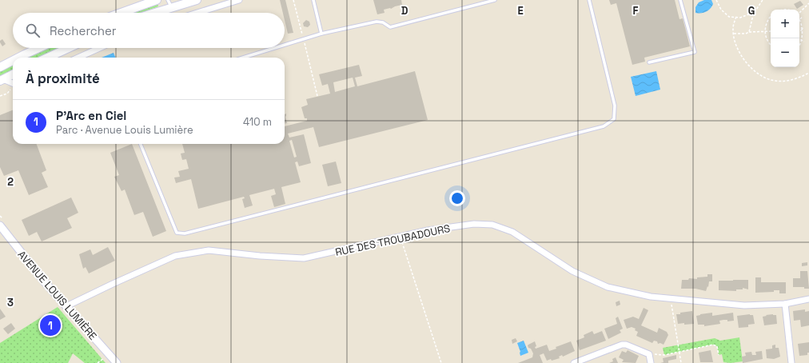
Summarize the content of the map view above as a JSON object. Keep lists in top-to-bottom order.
{
  "streets": {
    "street": ["RUE DES TROUBADOURS", "AVENUE LOUIS LUMIÈRE"]
  },
  "crossings": [
    ["RUE DES TROUBADOURS", "AVENUE LOUIS LUMIÈRE"]
  ],
  "page": {
    "map_buttons": ["+", "−"],
    "search": "Rechercher",
    "heading": "À proximité",
    "list": [
      {
        "mark": "1",
        "name": "P'Arc en Ciel",
        "note": "Parc · Avenue Louis Lumière",
        "value": "410 m"
      }
    ],
    "pins": "1"
  },
  "grid": {
    "columns": [
      "D",
      "E",
      "F",
      "G"
    ],
    "rows": ["2", "3"]
  }
}
